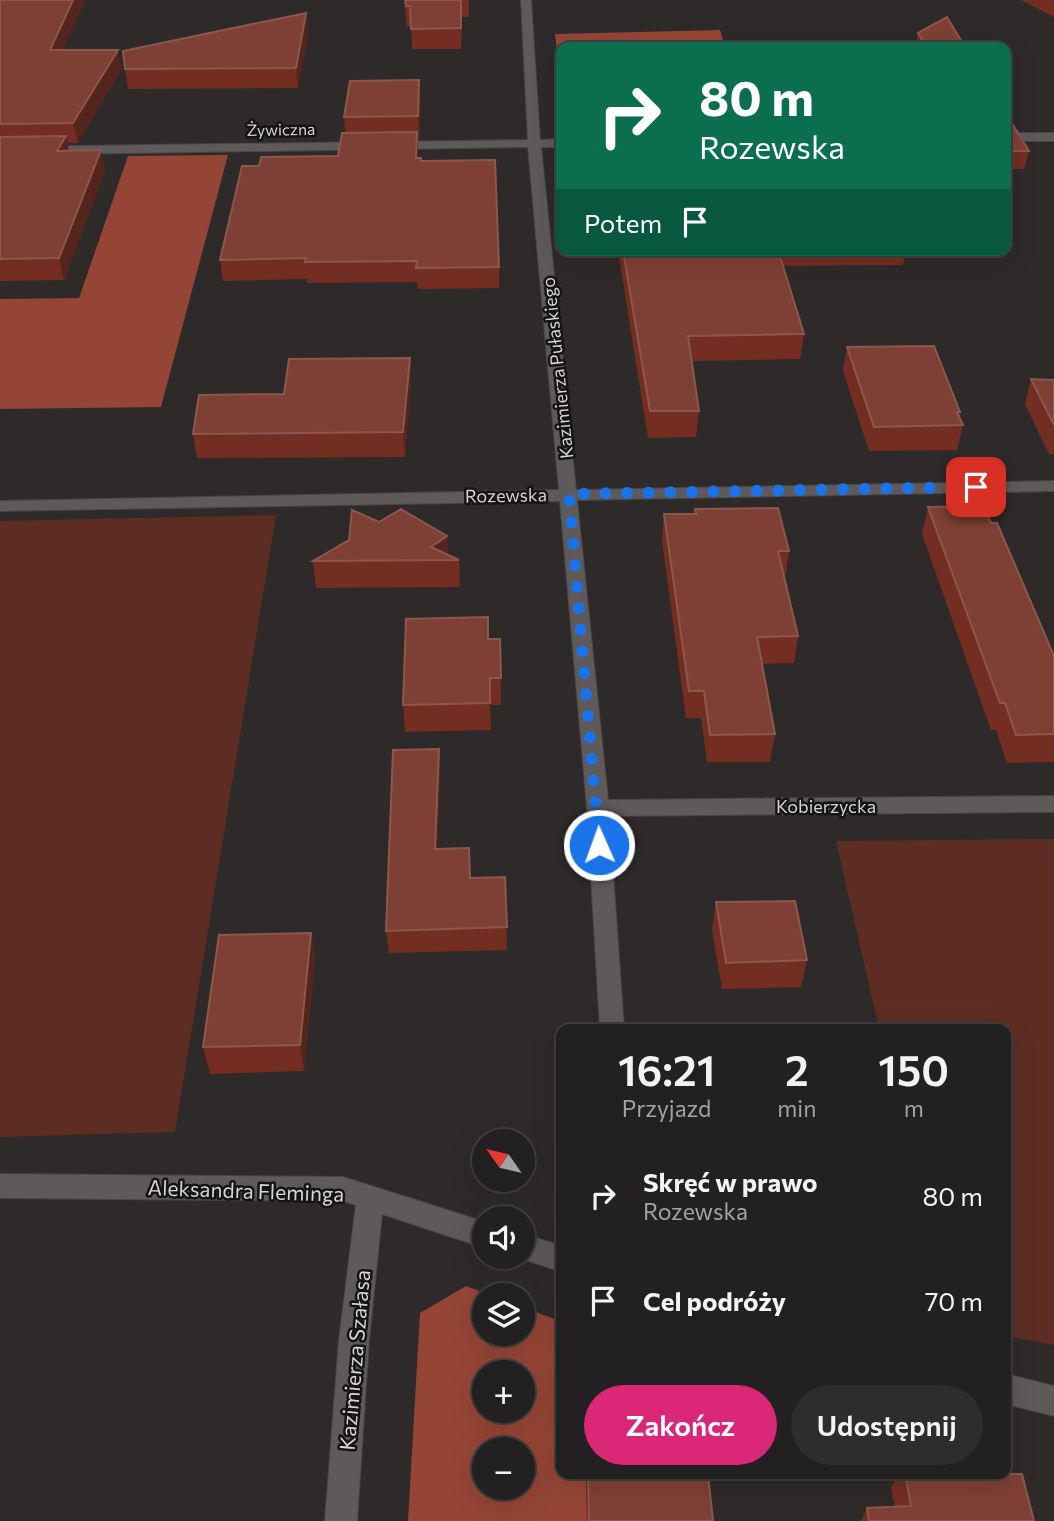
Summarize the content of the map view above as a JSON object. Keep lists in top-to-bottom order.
{
  "streets": {
    "street": [
      "Żywiczna",
      "Kazimierza Pułaskiego",
      "Rozewska",
      "Kobierzycka",
      "Aleksandra Fleminga",
      "Kazimierza Szałasa"
    ]
  },
  "crossings": [
    ["Żywiczna", "Kazimierza Pułaskiego"],
    ["Kazimierza Pułaskiego", "Rozewska"],
    ["Kazimierza Pułaskiego", "Kobierzycka"],
    ["Aleksandra Fleminga", "Kazimierza Szałasa"]
  ],
  "north": "top left",
  "page": {
    "turn": ["80 m", "Rozewska"],
    "then": "Potem",
    "eta": [
      "16:21",
      "Przyjazd",
      "2",
      "min",
      "150",
      "m"
    ],
    "map_buttons": ["+", "−"],
    "list": [
      {
        "name": "Skręć w prawo",
        "note": "Rozewska",
        "value": "80 m"
      },
      {
        "name": "Cel podróży",
        "value": "70 m"
      }
    ],
    "buttons": ["Zakończ", "Udostępnij"]
  }
}
